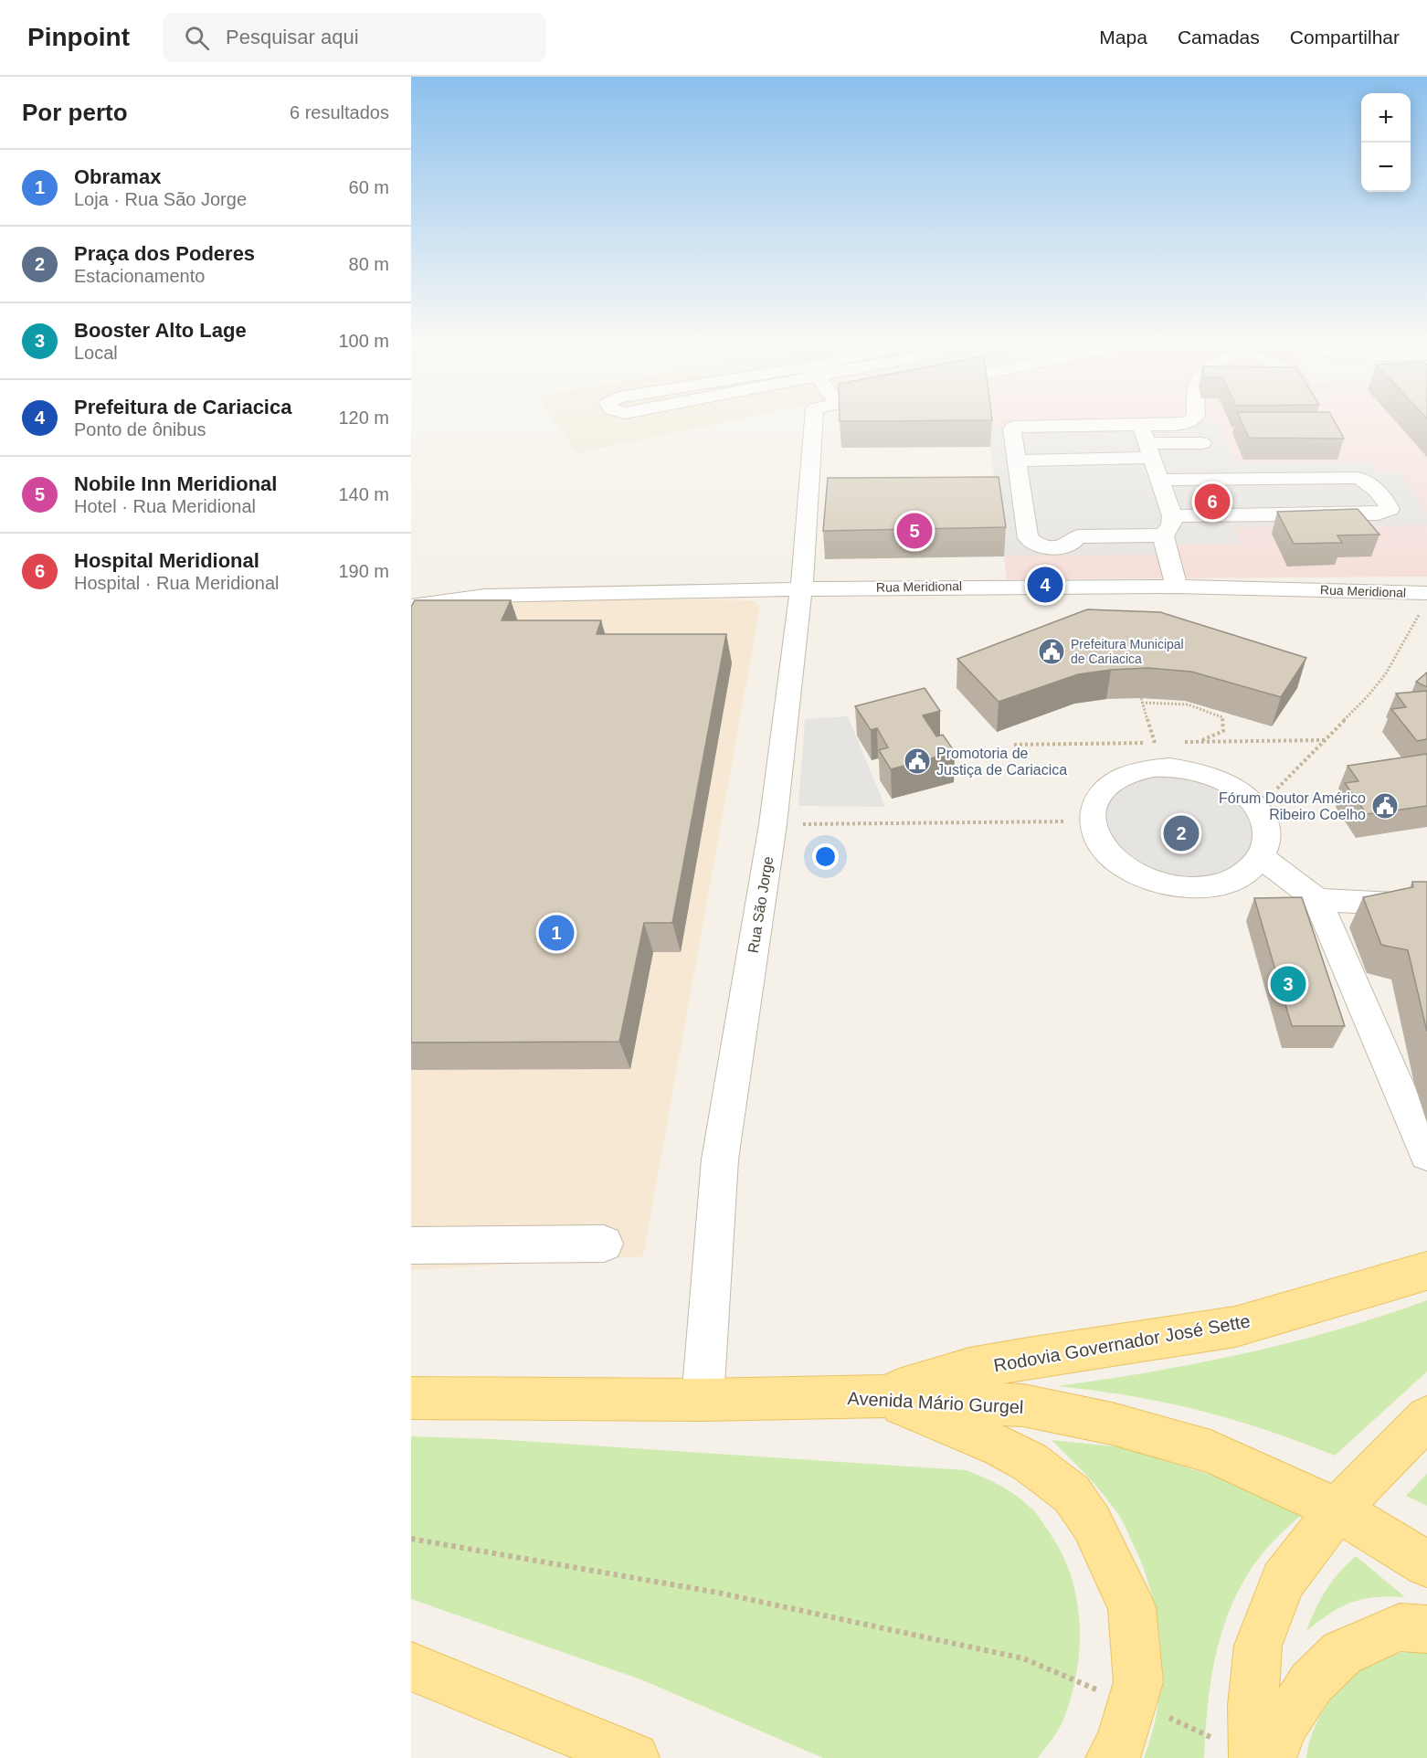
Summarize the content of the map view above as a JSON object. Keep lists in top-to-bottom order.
{
  "streets": {
    "main road": ["Rodovia Governador José Sette", "Avenida Mário Gurgel"],
    "street": ["Rua Meridional", "Rua São Jorge"]
  },
  "crossings": [
    ["Rua Meridional", "Rua São Jorge"],
    ["Rua São Jorge", "Avenida Mário Gurgel"],
    ["Rodovia Governador José Sette", "Avenida Mário Gurgel"]
  ],
  "places": {
    "public building": ["Prefeitura Municipal de Cariacica", "Promotoria de Justiça de Cariacica", "Fórum Doutor Américo Ribeiro Coelho"]
  },
  "page": {
    "header": "Pinpoint",
    "search": "Pesquisar aqui",
    "nav": ["Mapa", "Camadas", "Compartilhar"],
    "heading": ["Por perto", "6 resultados"],
    "map_buttons": ["+", "−"],
    "list": [
      {
        "mark": "1",
        "name": "Obramax",
        "note": "Loja · Rua São Jorge",
        "value": "60 m"
      },
      {
        "mark": "2",
        "name": "Praça dos Poderes",
        "note": "Estacionamento",
        "value": "80 m"
      },
      {
        "mark": "3",
        "name": "Booster Alto Lage",
        "note": "Local",
        "value": "100 m"
      },
      {
        "mark": "4",
        "name": "Prefeitura de Cariacica",
        "note": "Ponto de ônibus",
        "value": "120 m"
      },
      {
        "mark": "5",
        "name": "Nobile Inn Meridional",
        "note": "Hotel · Rua Meridional",
        "value": "140 m"
      },
      {
        "mark": "6",
        "name": "Hospital Meridional",
        "note": "Hospital · Rua Meridional",
        "value": "190 m"
      }
    ],
    "pins": [
      "6",
      "5",
      "4",
      "2",
      "1",
      "3"
    ]
  }
}
